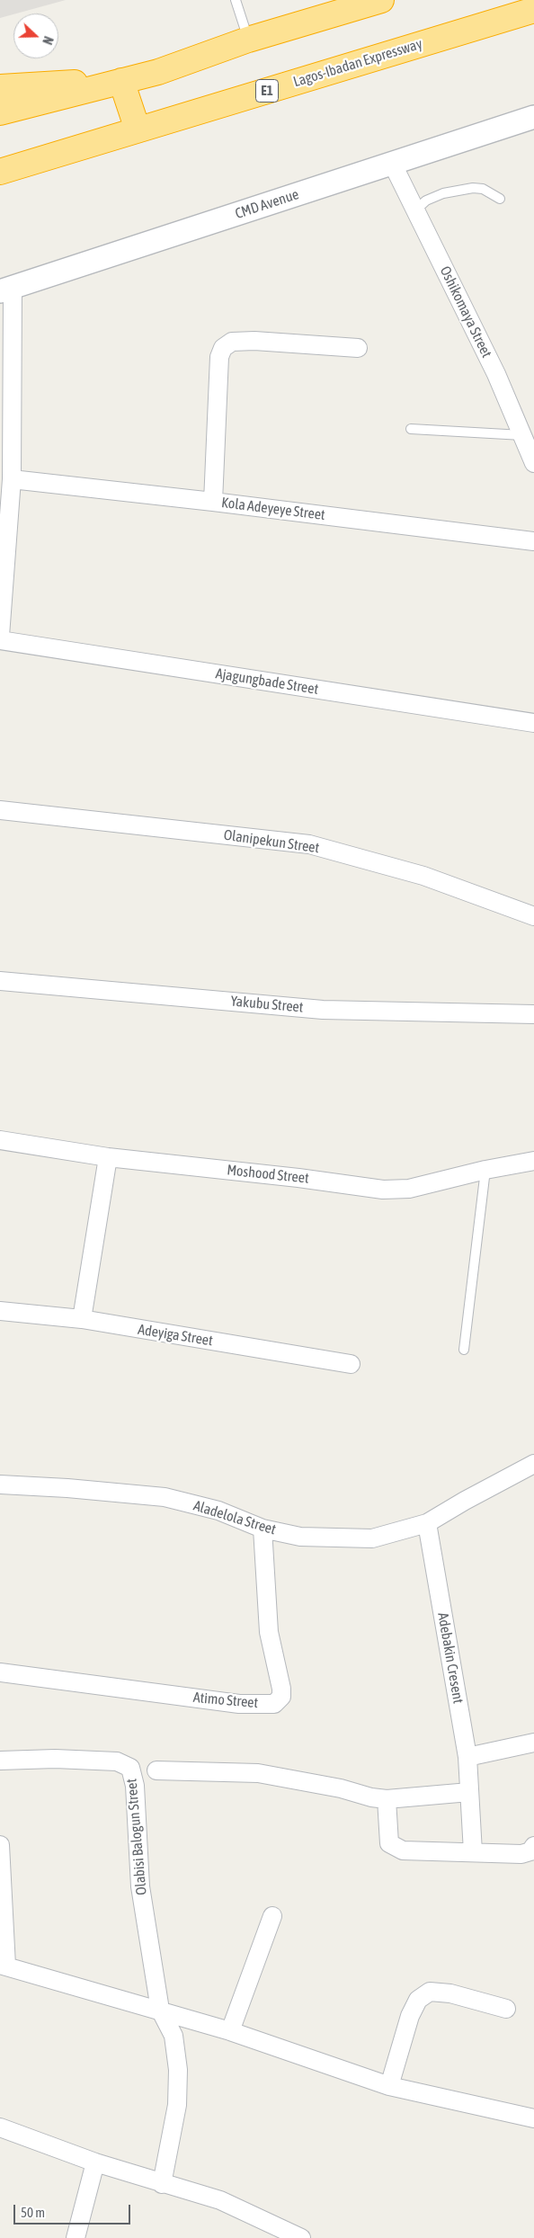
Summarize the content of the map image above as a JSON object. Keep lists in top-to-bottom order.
{
  "streets": {
    "highway": ["Lagos-Ibadan Expressway", "E1"],
    "street": [
      "CMD Avenue",
      "Oshikomaya Street",
      "Kola Adeyeye Street",
      "Ajagungbade Street",
      "Olanipekun Street",
      "Yakubu Street",
      "Moshood Street",
      "Adeyiga Street",
      "Aladelola Street",
      "Adebakin Cresent",
      "Atimo Street",
      "Olabisi Balogun Street"
    ]
  },
  "crossings": [
    ["CMD Avenue", "Oshikomaya Street"],
    ["Aladelola Street", "Adebakin Cresent"],
    ["Aladelola Street", "Atimo Street"],
    ["Adebakin Cresent", "Olabisi Balogun Street"]
  ],
  "scale_bar": "50 m",
  "north": "right"
}
